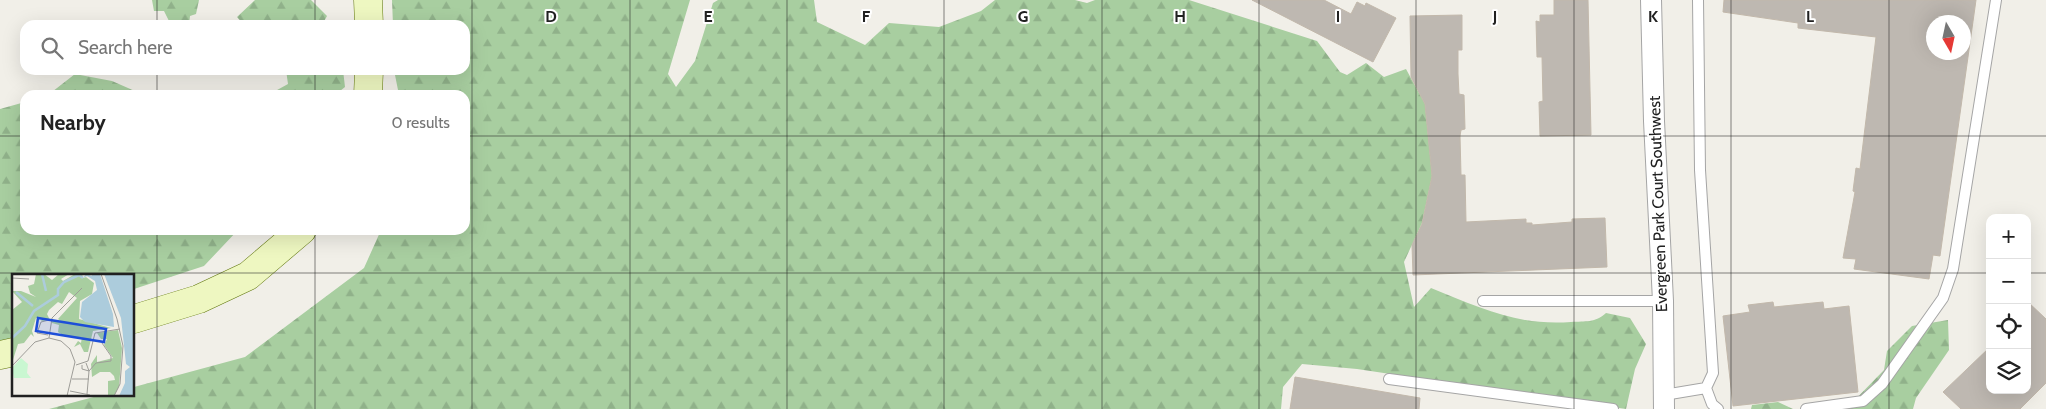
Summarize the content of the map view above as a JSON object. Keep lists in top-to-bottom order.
{
  "streets": {
    "street": ["Evergreen Park Court Southwest"]
  },
  "north": "bottom",
  "page": {
    "search": "Search here",
    "heading": ["Nearby", "0 results"],
    "map_buttons": ["+", "−"]
  },
  "grid": {
    "columns": [
      "D",
      "E",
      "F",
      "G",
      "H",
      "I",
      "J",
      "K",
      "L"
    ]
  }
}
